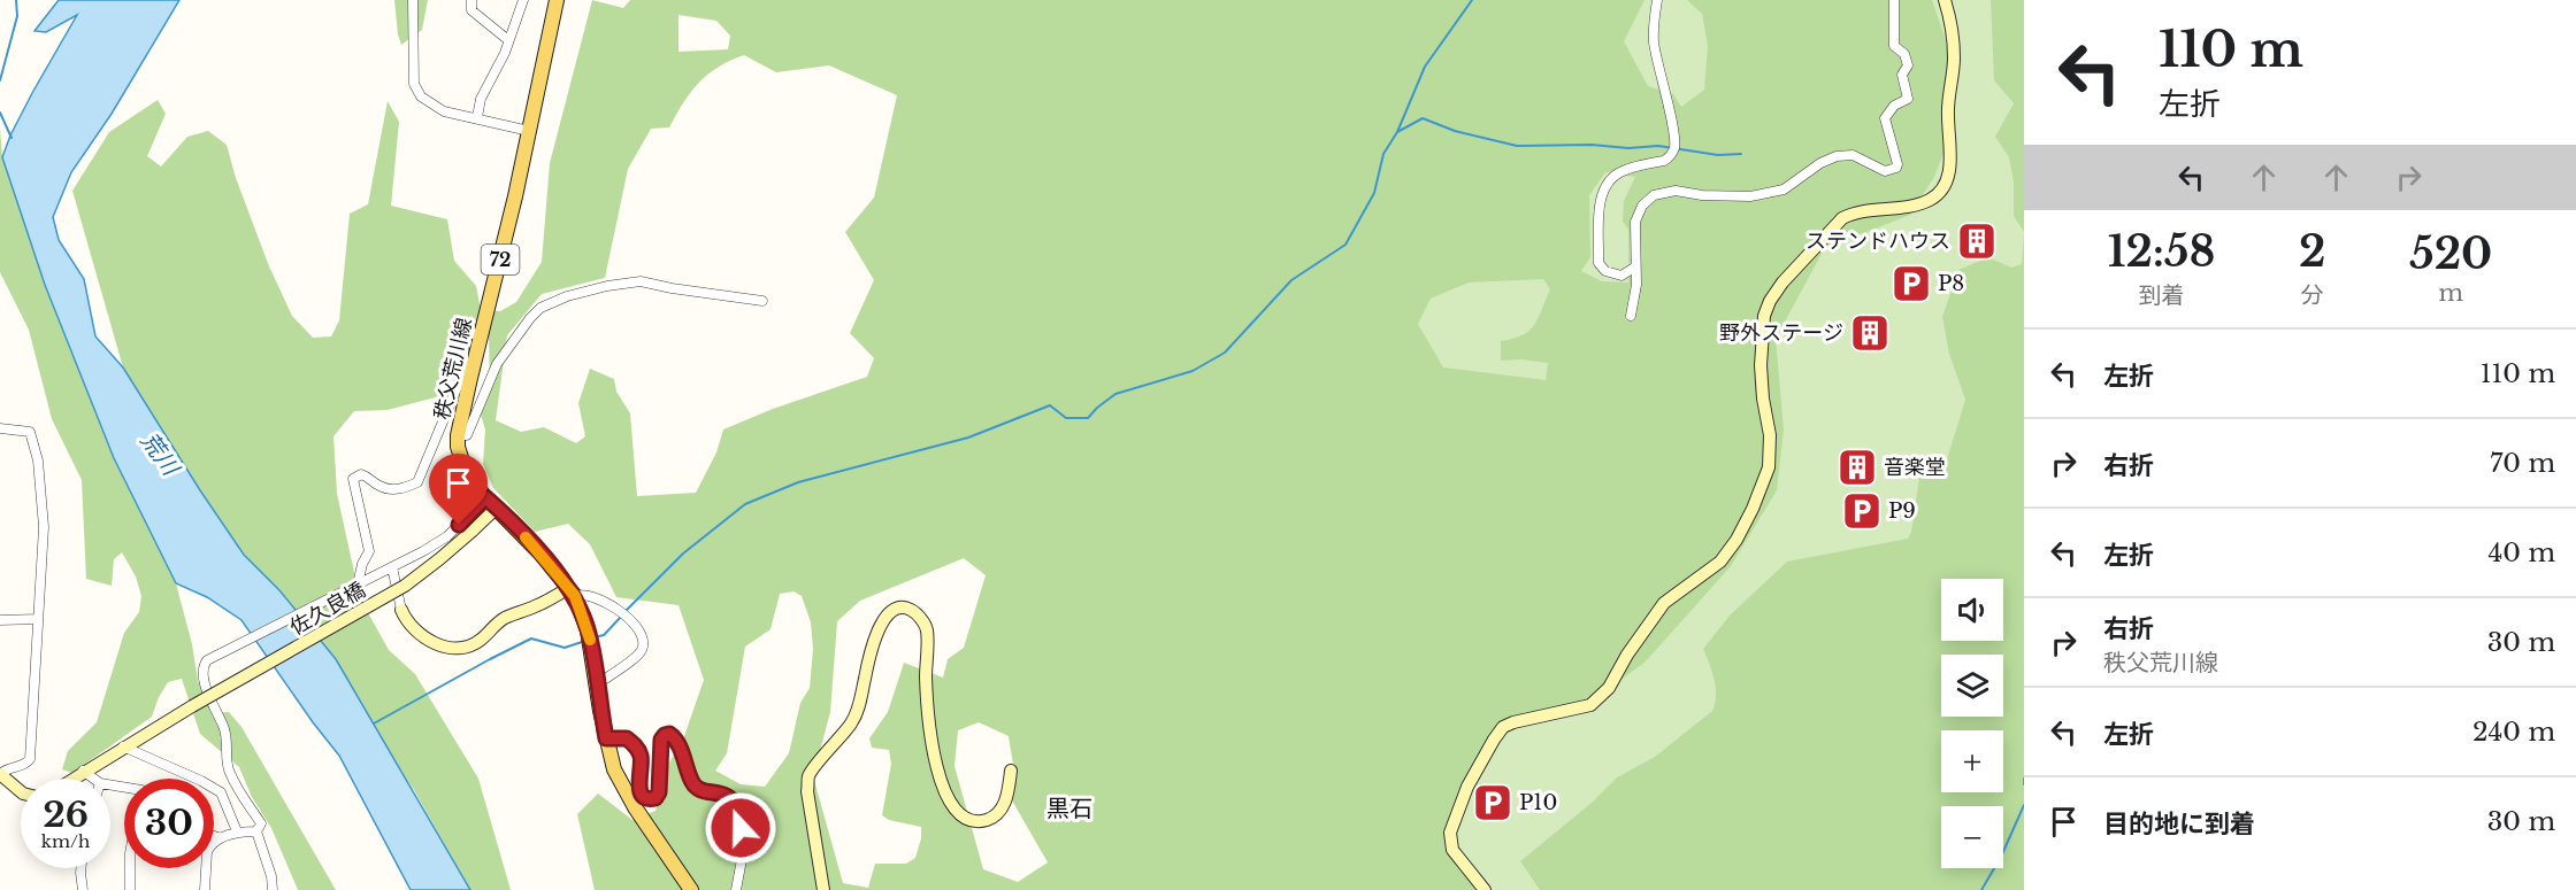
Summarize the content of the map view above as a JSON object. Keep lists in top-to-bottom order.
{
  "streets": {
    "main road": ["72", "秩父荒川線"],
    "street": ["佐久良橋"]
  },
  "crossings": [
    ["秩父荒川線", "佐久良橋"]
  ],
  "districts": ["黒石"],
  "water": ["荒川"],
  "places": {
    "building": ["ステンドハウス", "野外ステージ", "音楽堂"],
    "parking": ["P8", "P9", "P10"]
  },
  "page": {
    "turn": ["110 m", "左折"],
    "eta": [
      "12:58",
      "到着",
      "2",
      "分",
      "520",
      "m"
    ],
    "list": [
      {
        "name": "左折",
        "value": "110 m"
      },
      {
        "name": "右折",
        "value": "70 m"
      },
      {
        "name": "左折",
        "value": "40 m"
      },
      {
        "name": "右折",
        "note": "秩父荒川線",
        "value": "30 m"
      },
      {
        "name": "左折",
        "value": "240 m"
      },
      {
        "name": "目的地に到着",
        "value": "30 m"
      }
    ],
    "map_buttons": ["+", "−"],
    "speed": "26 km/h",
    "limit": "30"
  }
}
